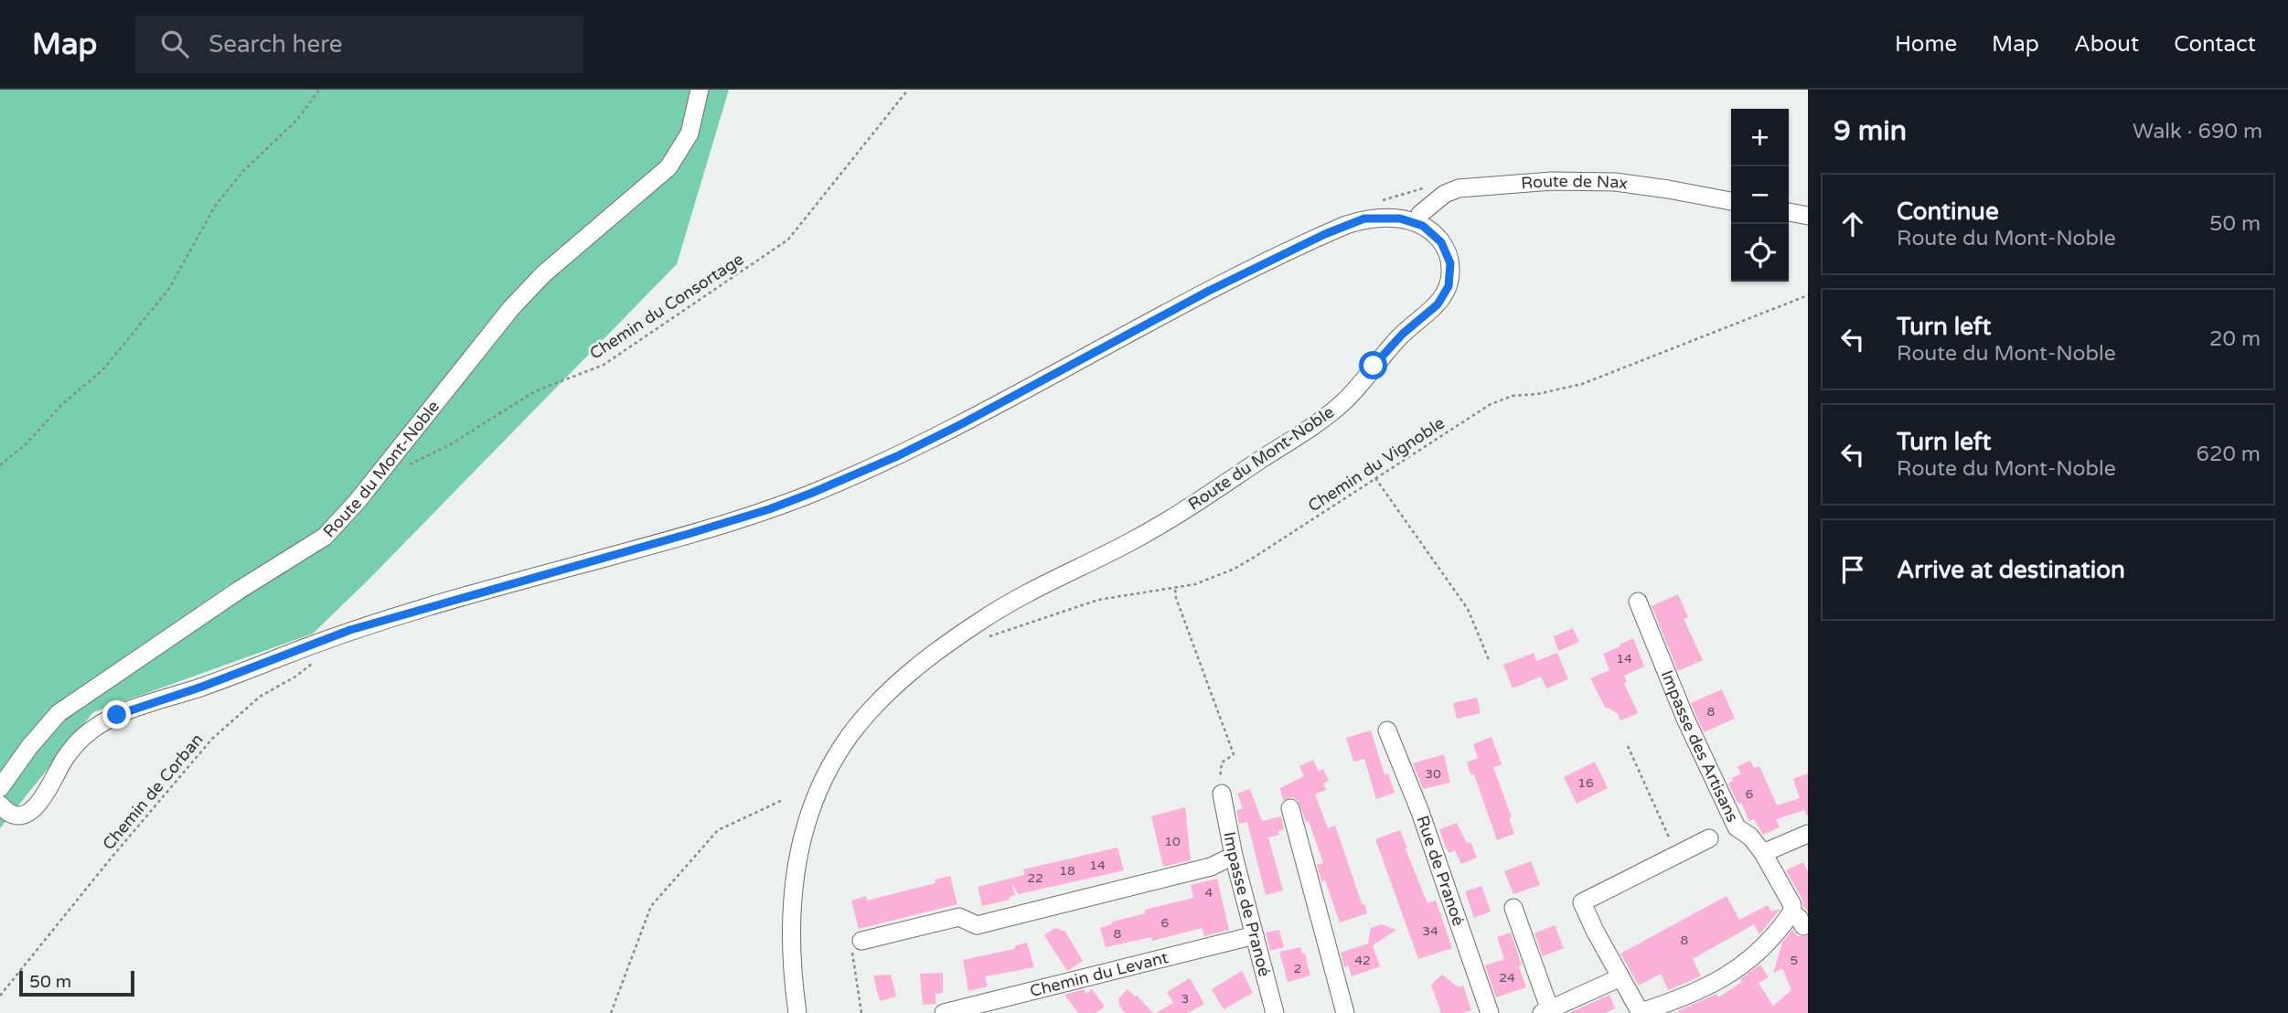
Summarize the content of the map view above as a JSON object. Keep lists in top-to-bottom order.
{
  "streets": {
    "street": [
      "Route de Nax",
      "Route du Mont-Noble",
      "Impasse des Artisans",
      "Rue de Pranoé",
      "Impasse de Pranoé",
      "Chemin du Levant"
    ],
    "path": ["Chemin du Consortage", "Chemin du Vignoble", "Chemin de Corban"]
  },
  "crossings": [
    ["Impasse de Pranoé", "Chemin du Levant"]
  ],
  "house_numbers": [
    "14",
    "8",
    "30",
    "16",
    "6",
    "10",
    "14",
    "18",
    "22",
    "4",
    "6",
    "34",
    "8",
    "8",
    "42",
    "5",
    "2",
    "24",
    "3"
  ],
  "scale_bar": "50 m",
  "page": {
    "header": "Map",
    "search": "Search here",
    "nav": [
      "Home",
      "Map",
      "About",
      "Contact"
    ],
    "heading": ["9 min", "Walk · 690 m"],
    "map_buttons": ["+", "−"],
    "list": [
      ["Continue", "Route du Mont-Noble", "50 m"],
      ["Turn left", "Route du Mont-Noble", "20 m"],
      ["Turn left", "Route du Mont-Noble", "620 m"],
      "Arrive at destination"
    ],
    "scale": "50 m"
  }
}
